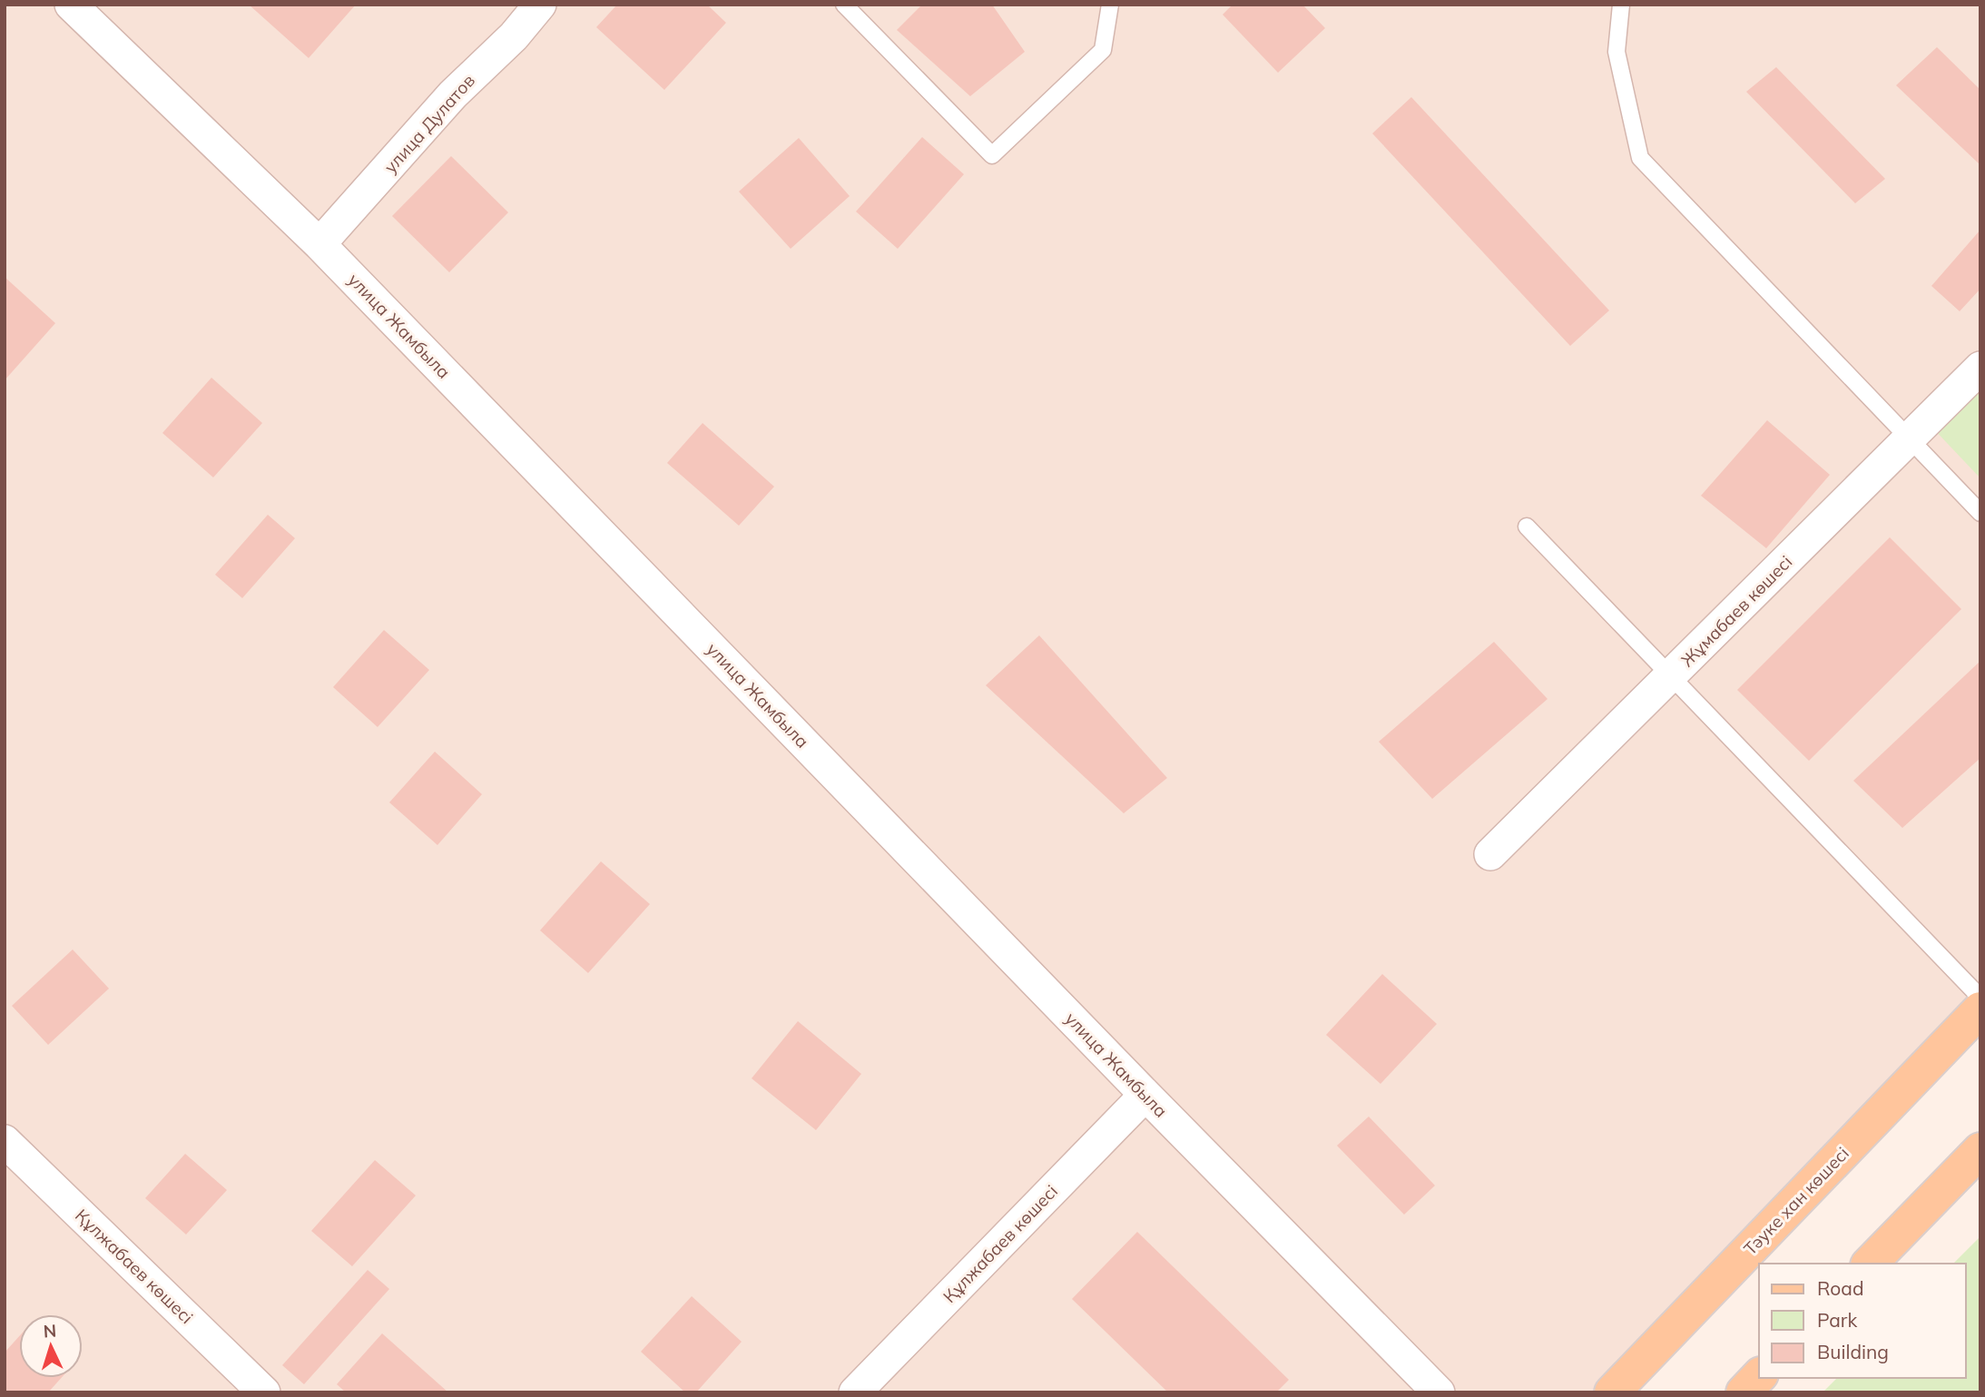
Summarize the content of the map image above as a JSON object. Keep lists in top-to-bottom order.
{
  "streets": {
    "main road": ["Тәуке хан көшесі"],
    "street": [
      "улица Дулатов",
      "улица Жамбыла",
      "Жұмабаев көшесі",
      "Құлжабаев көшесі"
    ]
  },
  "crossings": [
    ["улица Дулатов", "улица Жамбыла"],
    ["улица Жамбыла", "Құлжабаев көшесі"]
  ],
  "legend": ["Road", "Park", "Building"],
  "north": "top"
}
